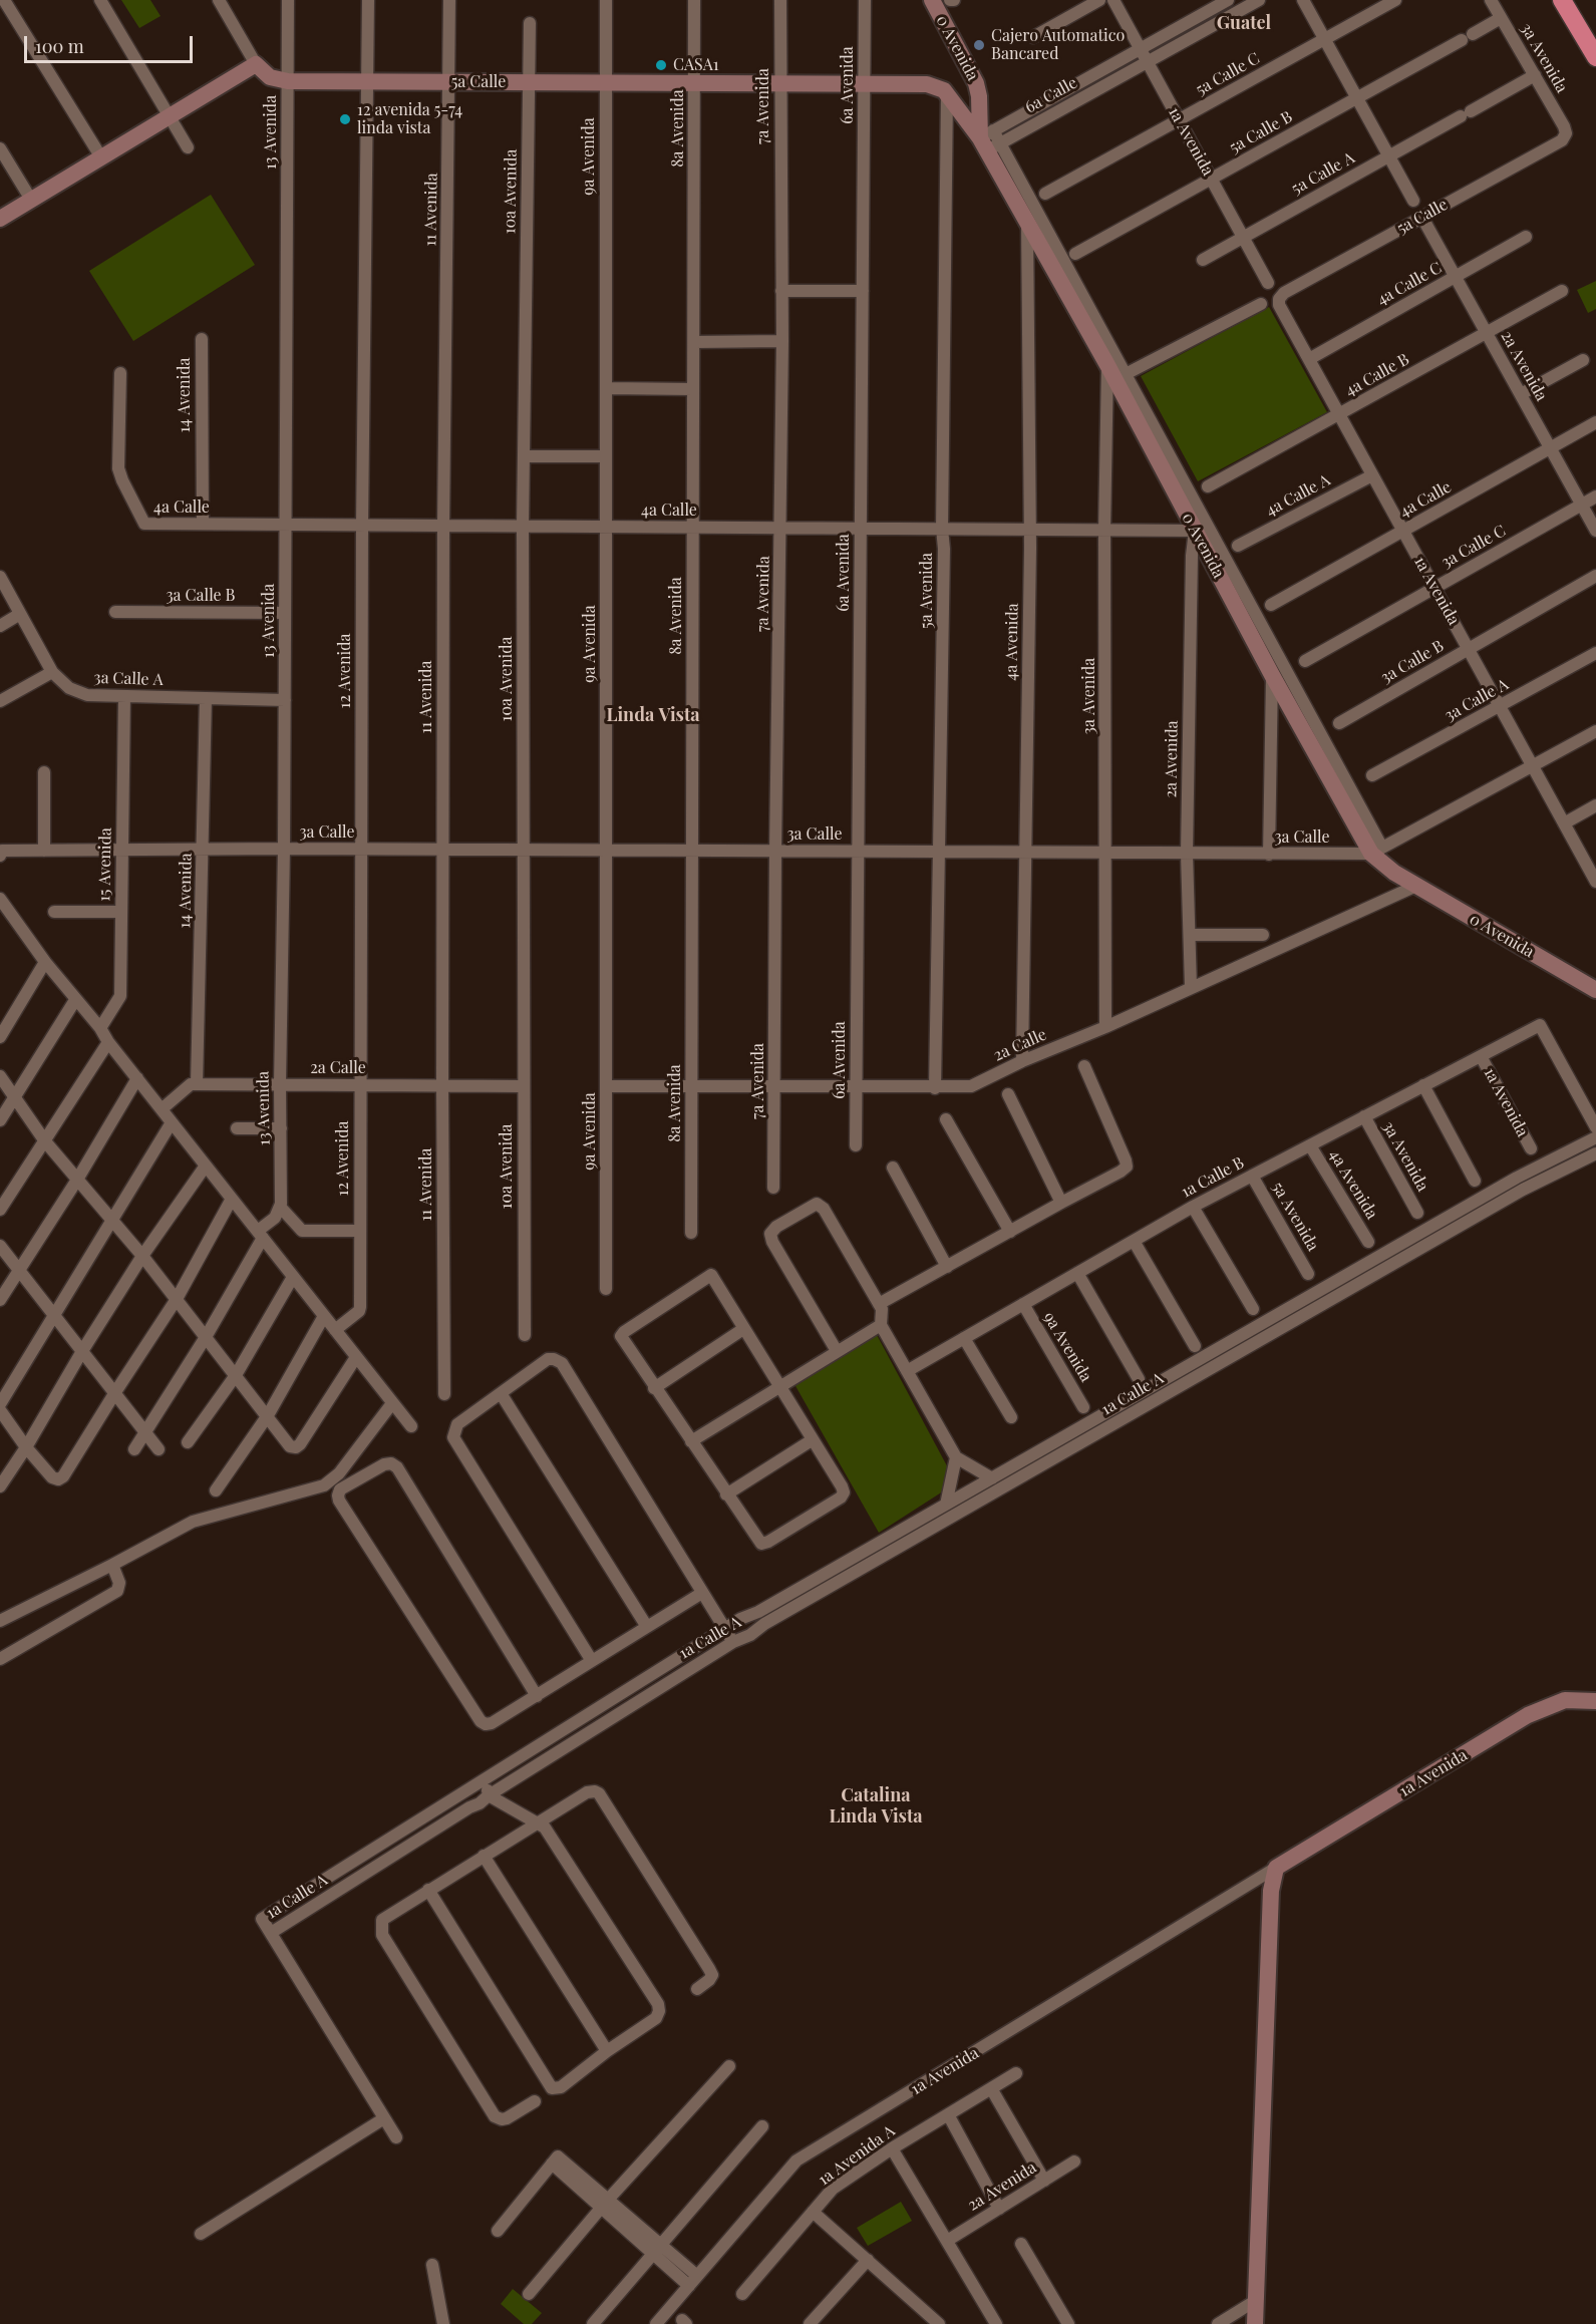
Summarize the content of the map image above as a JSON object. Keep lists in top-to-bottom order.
{
  "streets": {
    "street": [
      "0 Avenida",
      "3a Avenida",
      "5a Calle C",
      "5a Calle",
      "6a Avenida",
      "6a Calle",
      "7a Avenida",
      "8a Avenida",
      "13 Avenida",
      "5a Calle B",
      "1a Avenida",
      "9a Avenida",
      "5a Calle A",
      "10a Avenida",
      "11 Avenida",
      "4a Calle C",
      "2a Avenida",
      "4a Calle B",
      "14 Avenida",
      "4a Calle A",
      "4a Calle",
      "3a Calle C",
      "5a Avenida",
      "3a Calle B",
      "4a Avenida",
      "12 Avenida",
      "3a Calle A",
      "3a Calle",
      "15 Avenida",
      "2a Calle",
      "1a Calle B",
      "1a Calle A",
      "1a Avenida A"
    ]
  },
  "crossings": [
    ["0 Avenida", "3a Avenida"],
    ["0 Avenida", "6a Calle"],
    ["0 Avenida", "2a Avenida"],
    ["0 Avenida", "4a Calle"],
    ["0 Avenida", "4a Avenida"],
    ["0 Avenida", "3a Calle"],
    ["0 Avenida", "2a Calle"],
    ["3a Avenida", "5a Calle"],
    ["3a Avenida", "5a Calle B"],
    ["3a Avenida", "5a Calle A"],
    ["3a Avenida", "4a Calle"],
    ["3a Avenida", "3a Calle"],
    ["3a Avenida", "2a Calle"],
    ["3a Avenida", "1a Calle B"],
    ["5a Calle C", "1a Avenida"],
    ["5a Calle", "6a Avenida"],
    ["5a Calle", "7a Avenida"],
    ["5a Calle", "8a Avenida"],
    ["5a Calle", "13 Avenida"],
    ["5a Calle", "1a Avenida"],
    ["5a Calle", "9a Avenida"],
    ["5a Calle", "10a Avenida"],
    ["5a Calle", "11 Avenida"],
    ["5a Calle", "2a Avenida"],
    ["5a Calle", "5a Avenida"],
    ["5a Calle", "12 Avenida"],
    ["6a Avenida", "4a Calle"],
    ["6a Avenida", "3a Calle"],
    ["6a Avenida", "2a Calle"],
    ["6a Calle", "1a Avenida"],
    ["7a Avenida", "4a Calle"],
    ["7a Avenida", "3a Calle"],
    ["7a Avenida", "2a Calle"],
    ["8a Avenida", "4a Calle"],
    ["8a Avenida", "3a Calle"],
    ["8a Avenida", "2a Calle"],
    ["13 Avenida", "4a Calle"],
    ["13 Avenida", "3a Calle B"],
    ["13 Avenida", "3a Calle A"],
    ["13 Avenida", "3a Calle"],
    ["13 Avenida", "2a Calle"],
    ["5a Calle B", "1a Avenida"],
    ["1a Avenida", "5a Calle A"],
    ["1a Avenida", "4a Calle C"],
    ["1a Avenida", "4a Calle B"],
    ["1a Avenida", "4a Calle A"],
    ["1a Avenida", "4a Calle"],
    ["1a Avenida", "3a Calle C"],
    ["1a Avenida", "3a Calle B"],
    ["1a Avenida", "3a Calle A"],
    ["1a Avenida", "3a Calle"],
    ["1a Avenida", "1a Calle B"],
    ["9a Avenida", "4a Calle"],
    ["9a Avenida", "3a Calle"],
    ["9a Avenida", "2a Calle"],
    ["9a Avenida", "1a Calle B"],
    ["10a Avenida", "4a Calle"],
    ["10a Avenida", "3a Calle"],
    ["10a Avenida", "2a Calle"],
    ["11 Avenida", "4a Calle"],
    ["11 Avenida", "3a Calle"],
    ["11 Avenida", "2a Calle"],
    ["4a Calle C", "2a Avenida"],
    ["2a Avenida", "4a Calle B"],
    ["2a Avenida", "4a Calle"],
    ["2a Avenida", "3a Calle C"],
    ["2a Avenida", "3a Calle"],
    ["2a Avenida", "2a Calle"],
    ["14 Avenida", "4a Calle"],
    ["14 Avenida", "3a Calle A"],
    ["14 Avenida", "3a Calle"],
    ["14 Avenida", "2a Calle"],
    ["4a Calle", "5a Avenida"],
    ["4a Calle", "4a Avenida"],
    ["4a Calle", "12 Avenida"],
    ["5a Avenida", "3a Calle"],
    ["5a Avenida", "2a Calle"],
    ["5a Avenida", "1a Calle B"],
    ["4a Avenida", "3a Calle"],
    ["4a Avenida", "2a Calle"],
    ["4a Avenida", "1a Calle B"],
    ["12 Avenida", "3a Calle"],
    ["12 Avenida", "2a Calle"],
    ["3a Calle A", "15 Avenida"],
    ["3a Calle", "15 Avenida"]
  ],
  "districts": ["Guatel", "Linda Vista", "Catalina Linda Vista"],
  "places": ["Cajero Automatico Bancared", "CASA1", "12 avenida 5-74 linda vista"],
  "scale_bar": "100 m"
}
